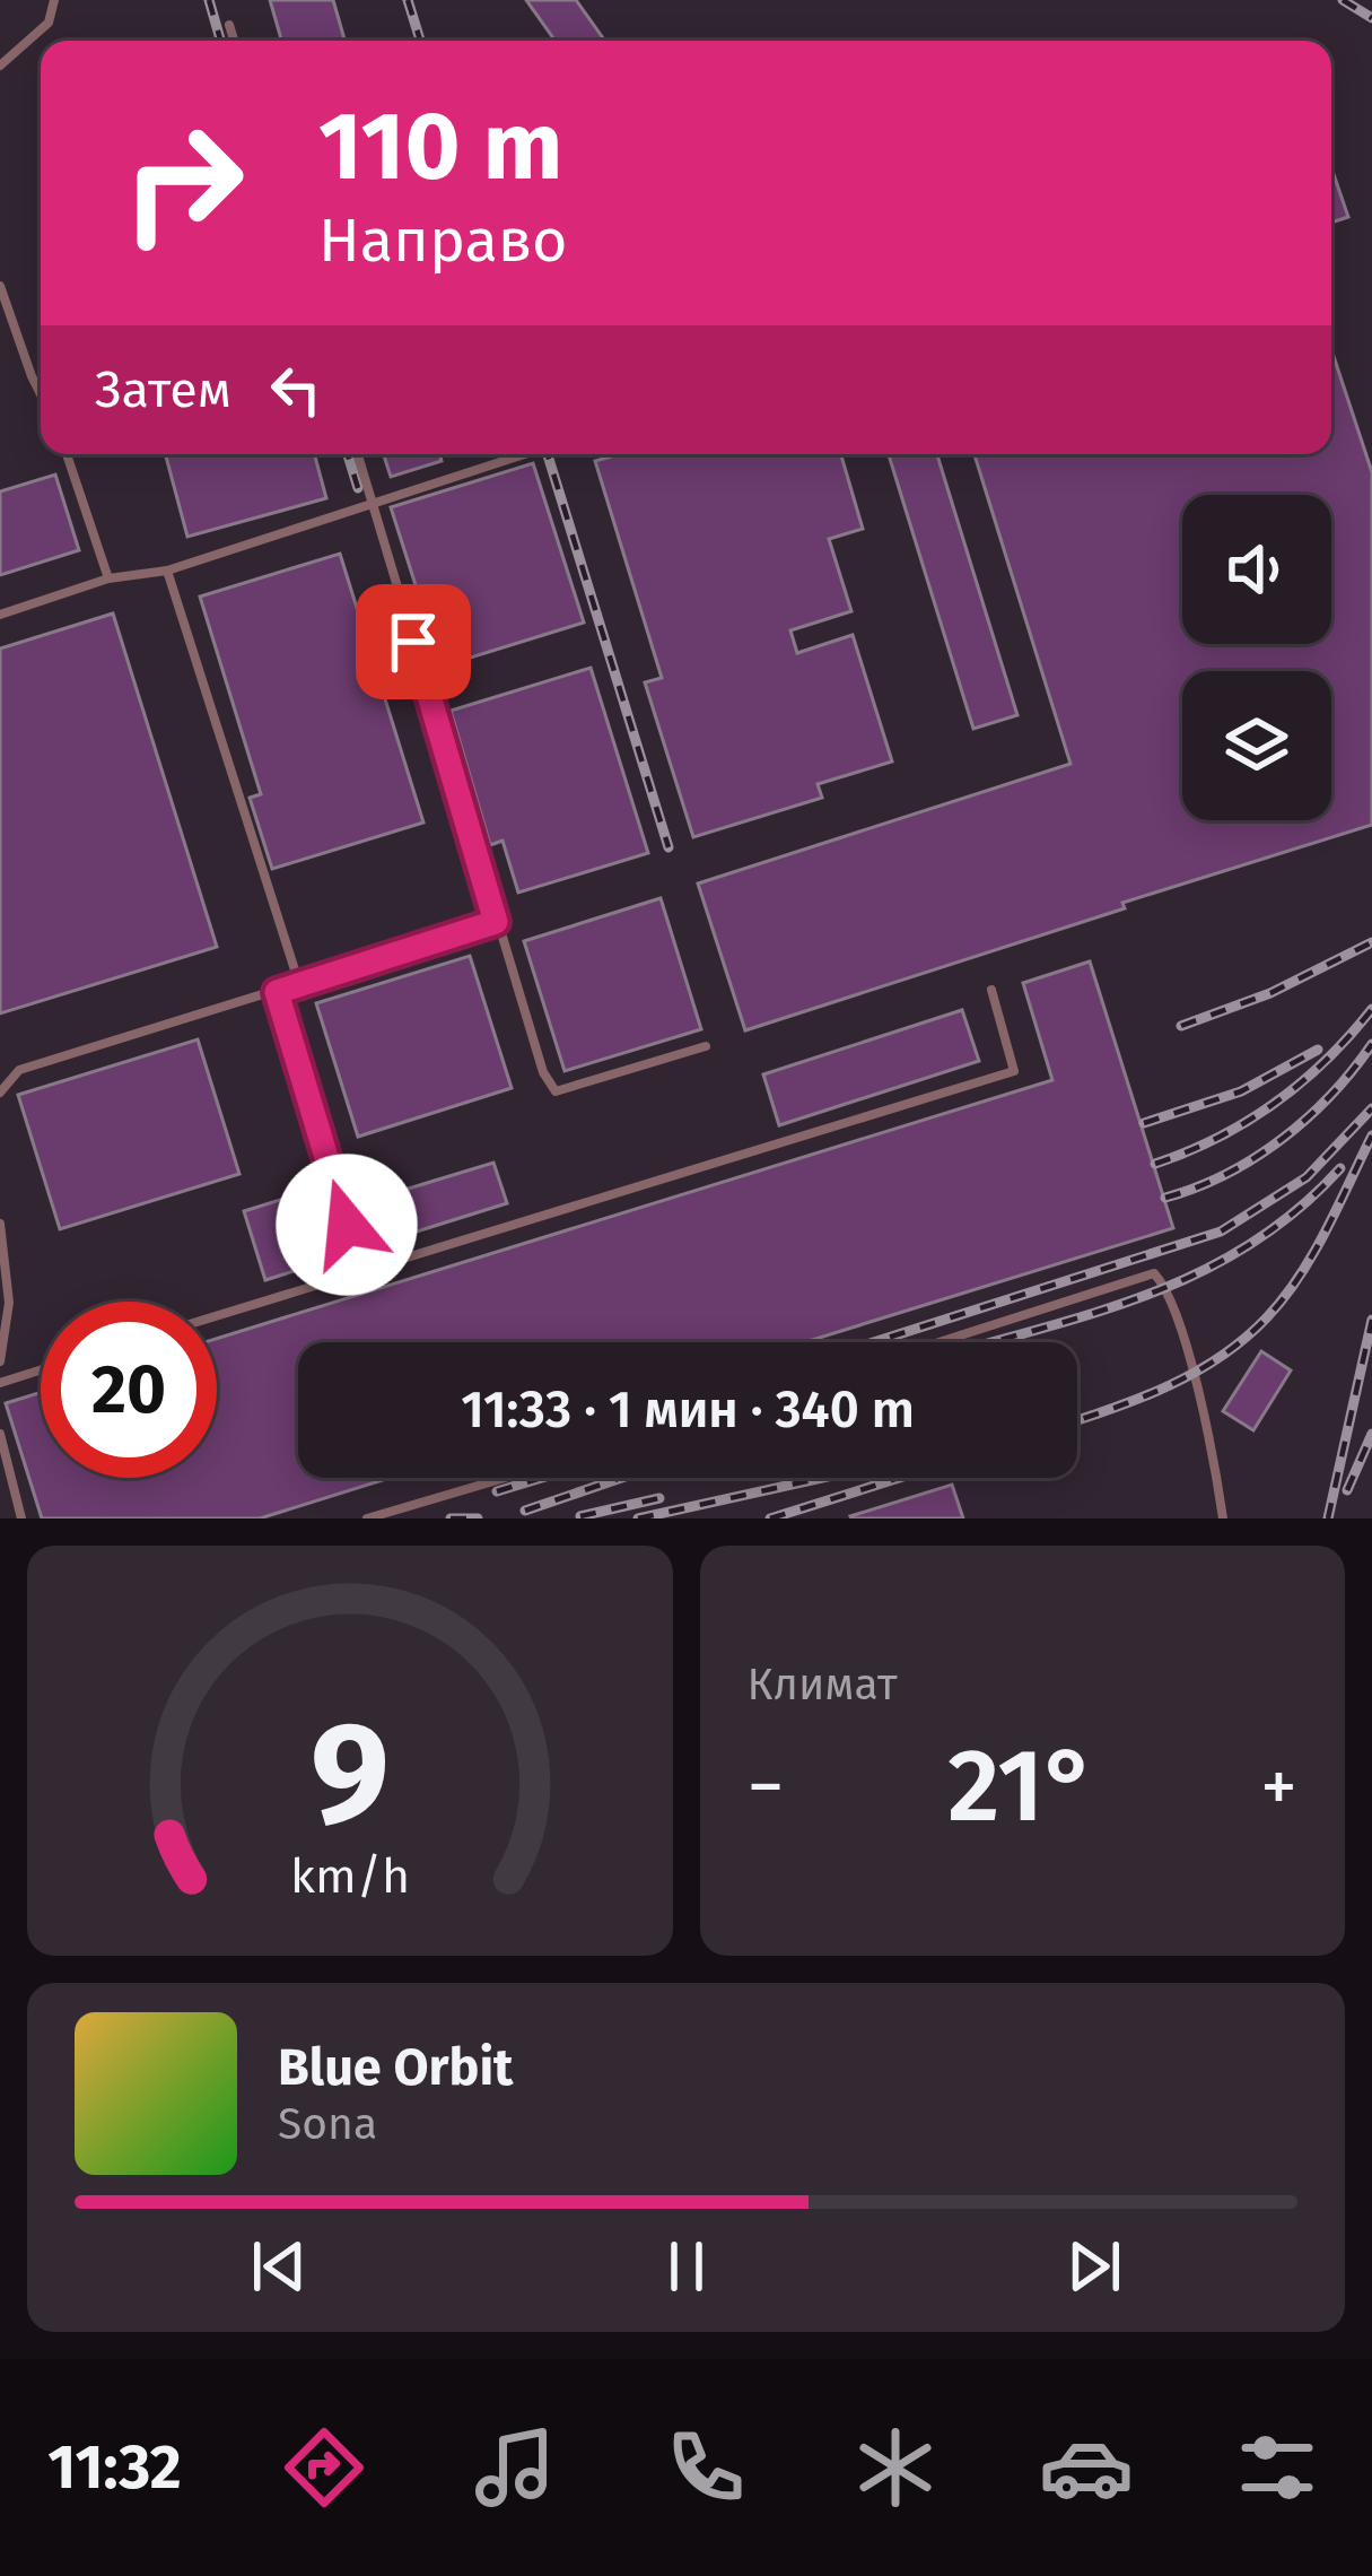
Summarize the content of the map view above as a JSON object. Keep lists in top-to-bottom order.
{
  "page": {
    "turn": ["110 m", "Направо"],
    "then": "Затем",
    "limit": "20",
    "trip": "11:33 · 1 мин · 340 m",
    "tile": "Климат",
    "heat": ["−", "21°", "+"],
    "song": ["Blue Orbit", "Sona"],
    "tabs": "11:32",
    "gauge": ["9", "km/h"]
  }
}
